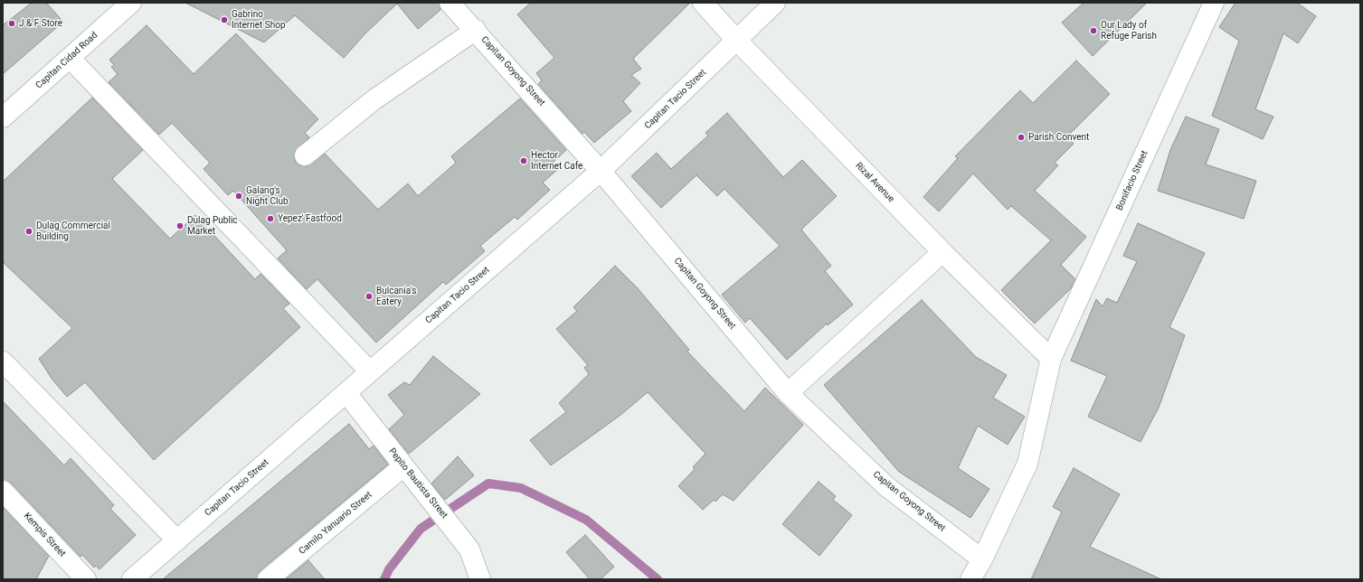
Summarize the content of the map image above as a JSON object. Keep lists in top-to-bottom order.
{
  "streets": {
    "street": [
      "Capitan Cidad Road",
      "Capitan Goyong Street",
      "Capitan Tacio Street",
      "Bonifacio Street",
      "Rizal Avenue",
      "Pepito Bautista Street",
      "Camilo Yanuario Street",
      "Kempis Street"
    ]
  },
  "crossings": [
    ["Capitan Goyong Street", "Capitan Tacio Street"],
    ["Capitan Goyong Street", "Bonifacio Street"],
    ["Capitan Tacio Street", "Rizal Avenue"],
    ["Capitan Tacio Street", "Pepito Bautista Street"],
    ["Bonifacio Street", "Rizal Avenue"],
    ["Pepito Bautista Street", "Camilo Yanuario Street"]
  ],
  "places": [
    "Gabrino Internet Shop",
    "J & F Store",
    "Our Lady of Refuge Parish",
    "Parish Convent",
    "Hector Internet Cafe",
    "Galang's Night Club",
    "Yepez' Fastfood",
    "Dulag Public Market",
    "Dulag Commercial Building",
    "Bulcania's Eatery"
  ]
}
